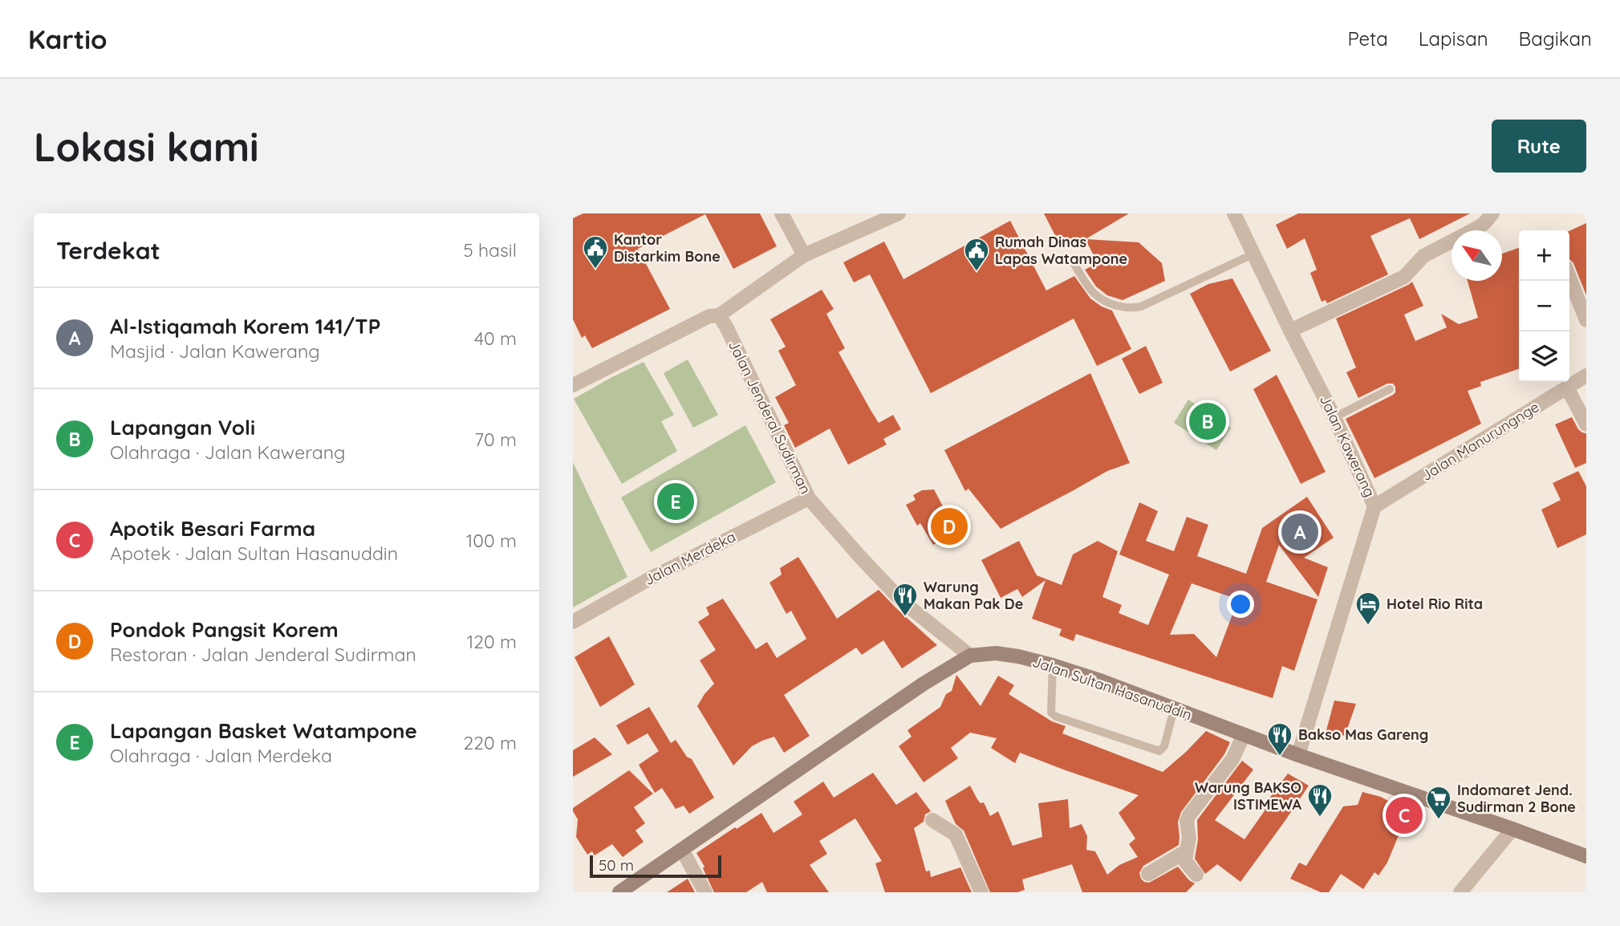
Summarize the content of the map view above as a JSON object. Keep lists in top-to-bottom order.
{
  "streets": {
    "main road": ["Jalan Sultan Hasanuddin"],
    "street": [
      "Jalan Jenderal Sudirman",
      "Jalan Manurungnge",
      "Jalan Kawerang",
      "Jalan Merdeka"
    ]
  },
  "crossings": [
    ["Jalan Jenderal Sudirman", "Jalan Merdeka"],
    ["Jalan Jenderal Sudirman", "Jalan Sultan Hasanuddin"],
    ["Jalan Manurungnge", "Jalan Kawerang"],
    ["Jalan Kawerang", "Jalan Sultan Hasanuddin"]
  ],
  "places": {
    "public building": ["Kantor Distarkim Bone", "Rumah Dinas Lapas Watampone"],
    "restaurant": ["Warung Makan Pak De", "Bakso Mas Gareng", "Warung BAKSO ISTIMEWA"],
    "hotel": ["Hotel Rio Rita"],
    "supermarket": ["Indomaret Jend. Sudirman 2 Bone"]
  },
  "scale_bar": "50 m",
  "north": "top left",
  "page": {
    "header": "Kartio",
    "nav": ["Peta", "Lapisan", "Bagikan"],
    "buttons": "Rute",
    "title": "Lokasi kami",
    "heading": ["Terdekat", "5 hasil"],
    "map_buttons": ["+", "−"],
    "list": [
      {
        "mark": "A",
        "name": "Al-Istiqamah Korem 141/TP",
        "note": "Masjid · Jalan Kawerang",
        "value": "40 m"
      },
      {
        "mark": "B",
        "name": "Lapangan Voli",
        "note": "Olahraga · Jalan Kawerang",
        "value": "70 m"
      },
      {
        "mark": "C",
        "name": "Apotik Besari Farma",
        "note": "Apotek · Jalan Sultan Hasanuddin",
        "value": "100 m"
      },
      {
        "mark": "D",
        "name": "Pondok Pangsit Korem",
        "note": "Restoran · Jalan Jenderal Sudirman",
        "value": "120 m"
      },
      {
        "mark": "E",
        "name": "Lapangan Basket Watampone",
        "note": "Olahraga · Jalan Merdeka",
        "value": "220 m"
      }
    ],
    "pins": [
      "B",
      "E",
      "D",
      "A",
      "C"
    ],
    "scale": "50 m"
  }
}
